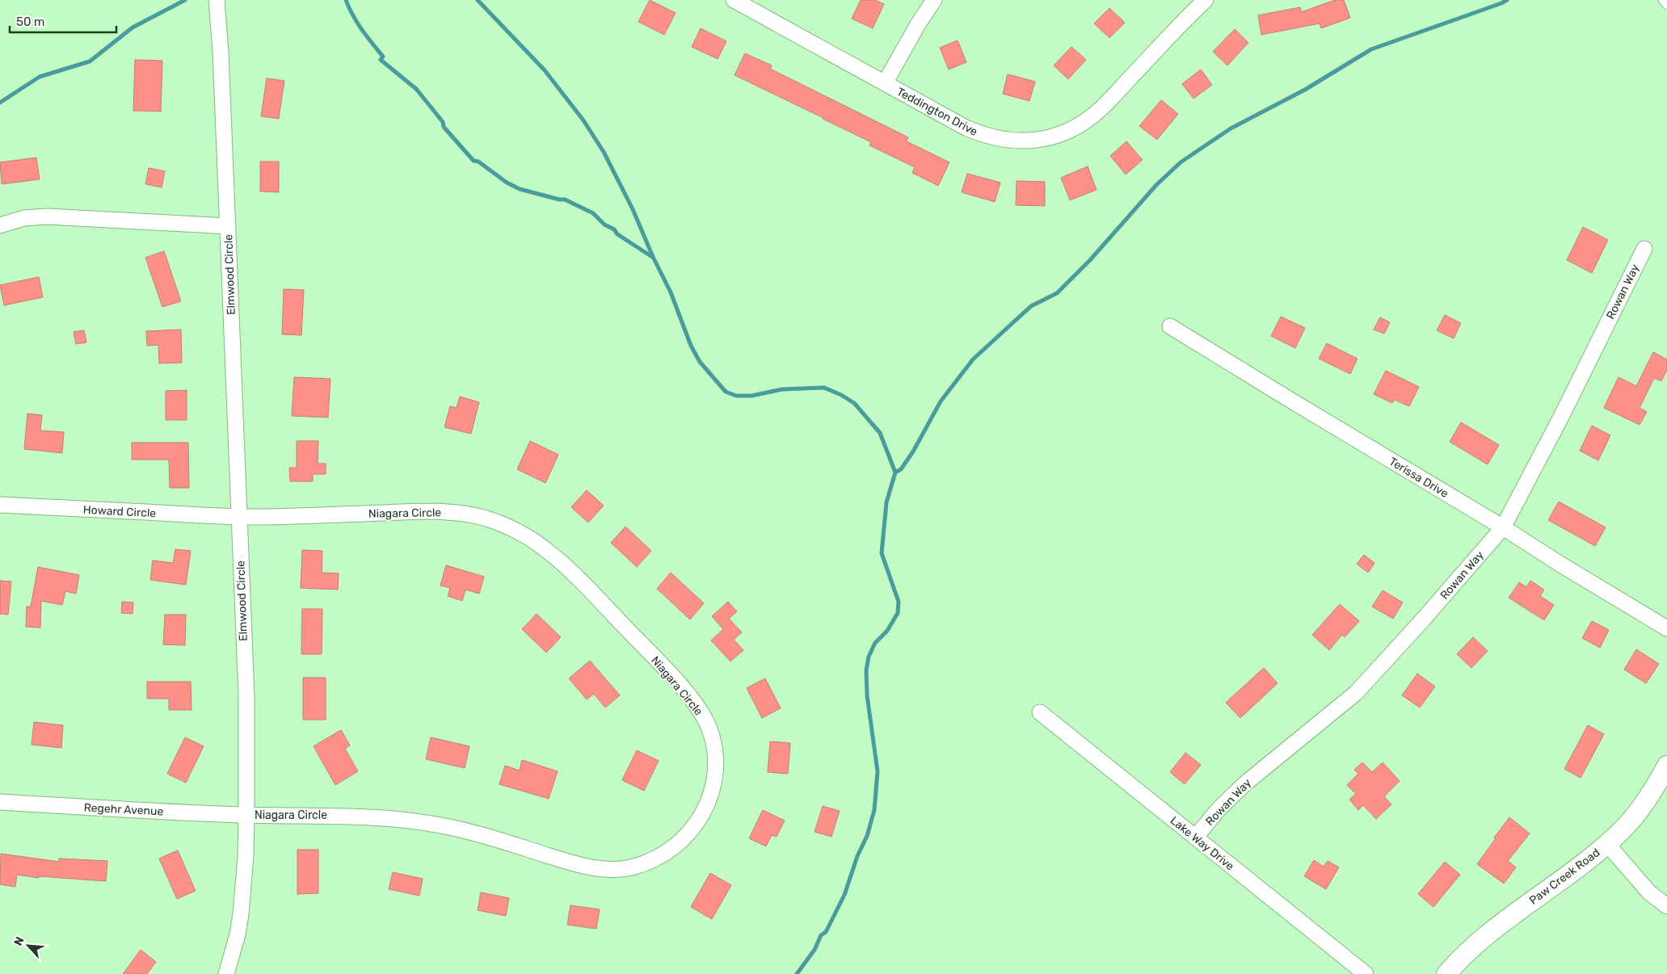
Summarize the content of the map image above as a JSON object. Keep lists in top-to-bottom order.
{
  "streets": {
    "street": [
      "Teddington Drive",
      "Elmwood Circle",
      "Rowan Way",
      "Terissa Drive",
      "Howard Circle",
      "Niagara Circle",
      "Regehr Avenue",
      "Lake Way Drive",
      "Paw Creek Road"
    ]
  },
  "crossings": [
    ["Elmwood Circle", "Howard Circle"],
    ["Elmwood Circle", "Niagara Circle"],
    ["Elmwood Circle", "Regehr Avenue"],
    ["Rowan Way", "Terissa Drive"],
    ["Rowan Way", "Lake Way Drive"],
    ["Howard Circle", "Niagara Circle"],
    ["Niagara Circle", "Regehr Avenue"]
  ],
  "scale_bar": "50 m",
  "north": "top left"
}
